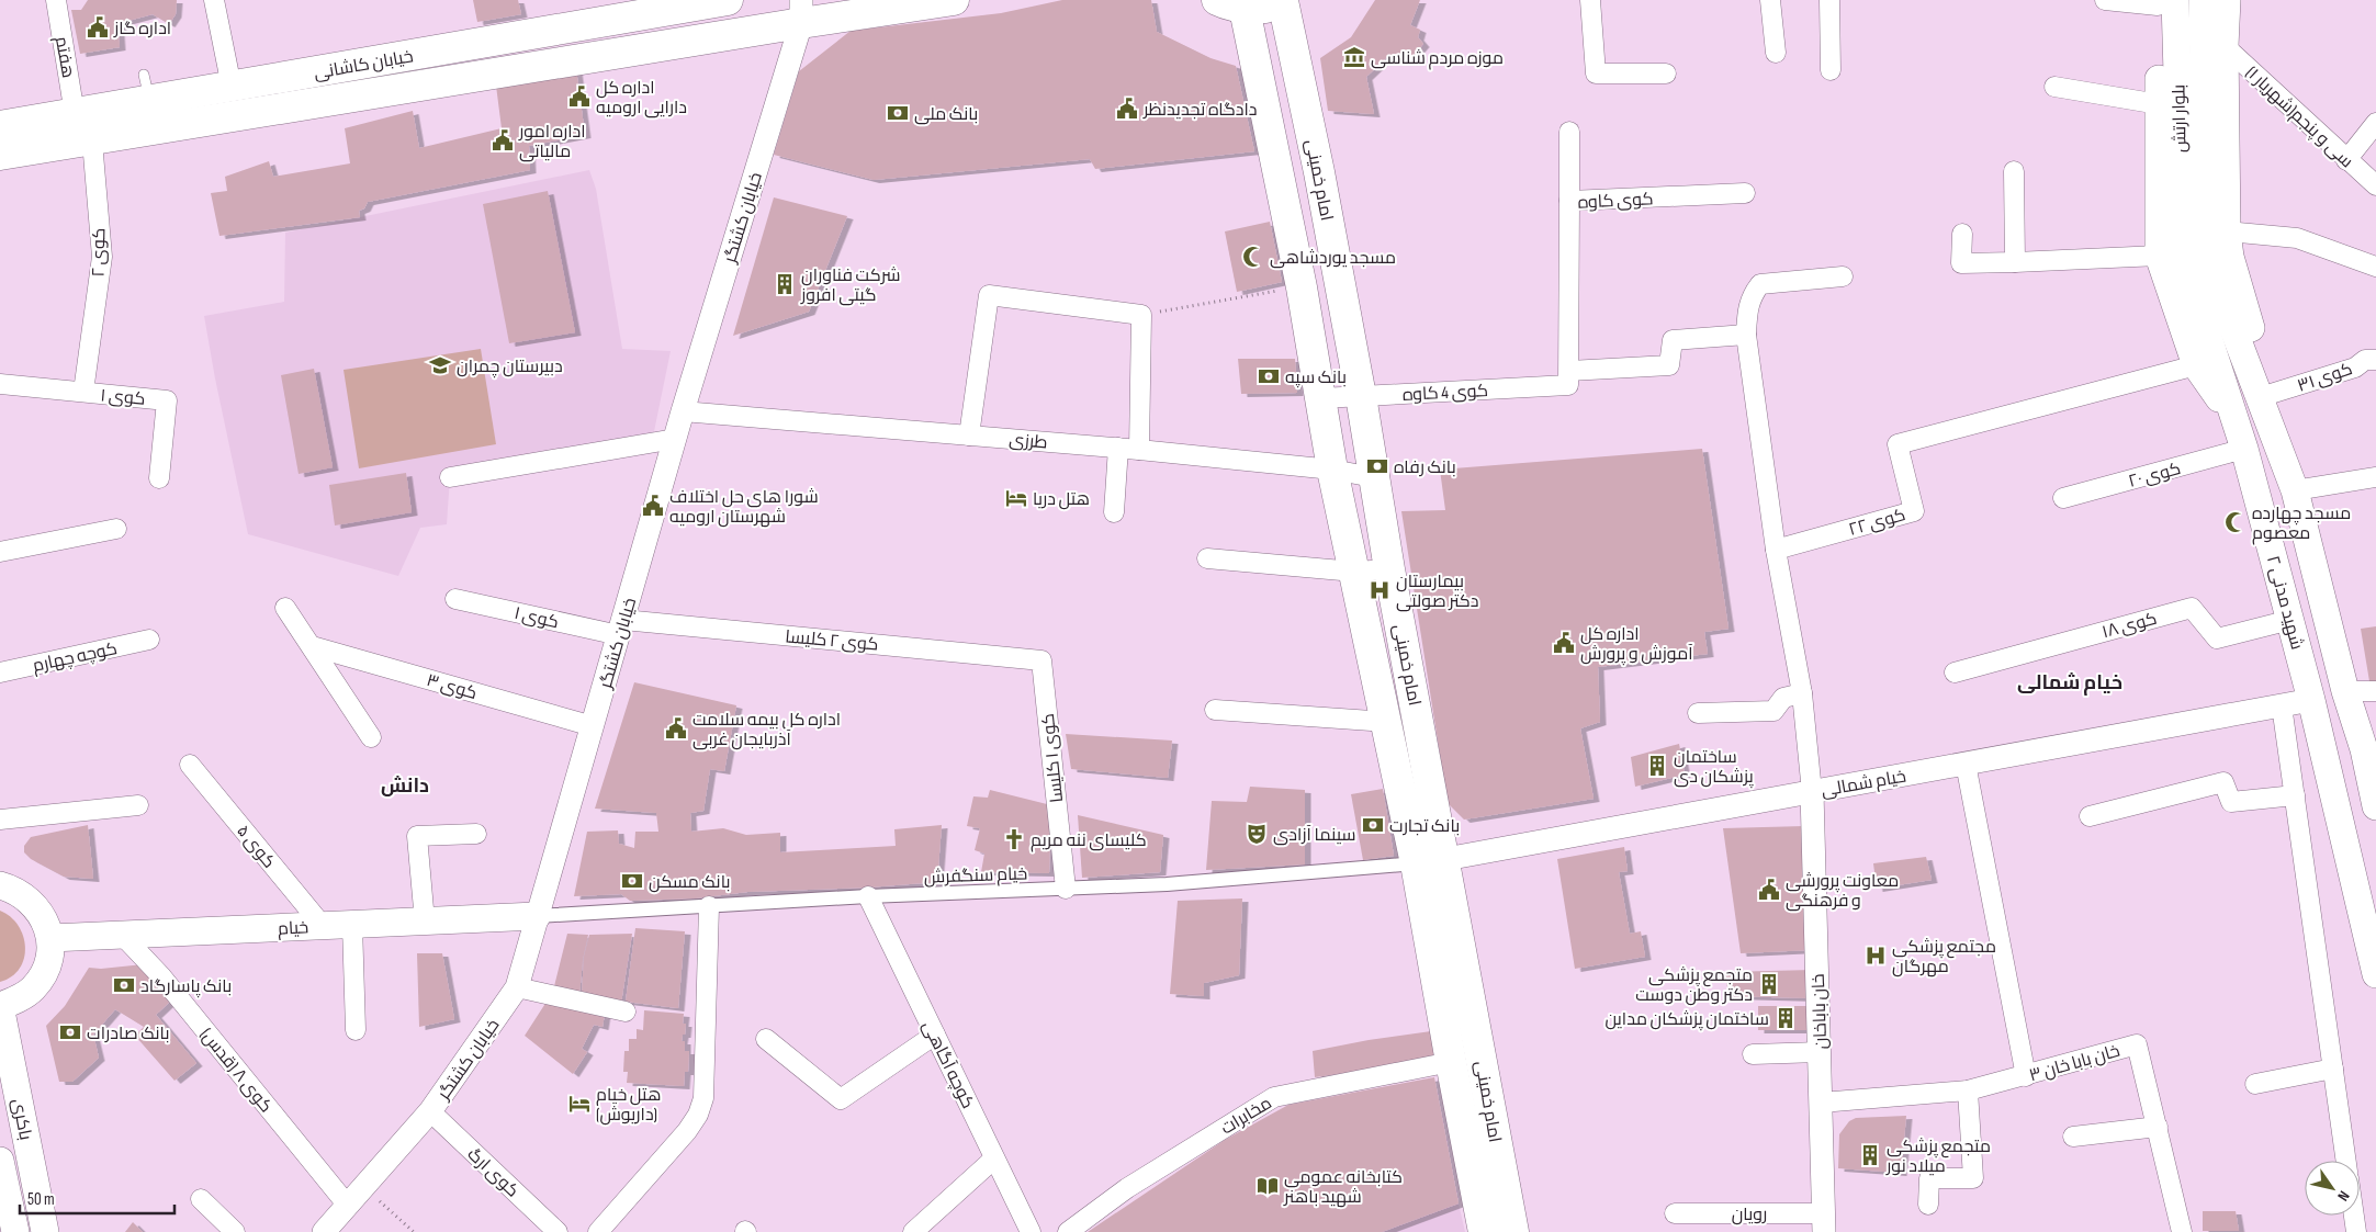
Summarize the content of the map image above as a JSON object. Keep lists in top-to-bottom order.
{
  "streets": {
    "main road": [
      "خیابان کاشانی",
      "بلوار ارتش",
      "امام خمینی",
      "شهید مدنی ۲",
      "خیام",
      "باکری"
    ],
    "street": [
      "هفتم",
      "سی و پنجم(شهریار ۱)",
      "کوی کاوه",
      "خیابان کشتگر",
      "کوی ۲",
      "کوی ۳۱",
      "کوی 4 کاوه",
      "کوی ۱",
      "طرزی",
      "کوی ۲۰",
      "کوی ۲۲",
      "کوی ۱۸",
      "کوی ۲ کلیسا",
      "کوچه چهارم",
      "کوی ۳",
      "کوی ۱ کلیسا",
      "خیام شمالی",
      "کوی ۵",
      "خیام سنگفرش",
      "خان باباخان",
      "خان بابا خان ۳",
      "کوچه آگاهی",
      "کوی ۸ (قدس)",
      "مخابرات",
      "کوی ارگ",
      "رویان"
    ]
  },
  "crossings": [
    ["هفتم", "خیابان کاشانی"],
    ["هفتم", "کوی ۲"],
    ["خیابان کاشانی", "کوی ۲"],
    ["بلوار ارتش", "شهید مدنی ۲"],
    ["امام خمینی", "کوی 4 کاوه"],
    ["امام خمینی", "طرزی"],
    ["امام خمینی", "خیام شمالی"],
    ["امام خمینی", "خیام سنگفرش"],
    ["امام خمینی", "مخابرات"],
    ["کوی کاوه", "کوی 4 کاوه"],
    ["خیابان کشتگر", "کوی ۱"],
    ["خیابان کشتگر", "طرزی"],
    ["خیابان کشتگر", "کوی ۲ کلیسا"],
    ["خیابان کشتگر", "کوی ۳"],
    ["خیابان کشتگر", "خیام سنگفرش"],
    ["خیابان کشتگر", "خیام"],
    ["خیابان کشتگر", "کوی ۸ (قدس)"],
    ["خیابان کشتگر", "کوی ارگ"],
    ["کوی ۲", "کوی ۱"],
    ["کوی ۳۱", "شهید مدنی ۲"],
    ["کوی ۱", "کوی ۲ کلیسا"],
    ["کوی ۲۰", "شهید مدنی ۲"],
    ["شهید مدنی ۲", "کوی ۱۸"],
    ["شهید مدنی ۲", "خیام شمالی"],
    ["کوی ۲ کلیسا", "کوی ۱ کلیسا"],
    ["کوی ۱ کلیسا", "خیام سنگفرش"],
    ["خیام شمالی", "خیام سنگفرش"],
    ["خیام شمالی", "خان باباخان"],
    ["کوی ۵", "خیام"],
    ["خیام سنگفرش", "خیام"],
    ["خیام سنگفرش", "کوچه آگاهی"],
    ["خیام", "کوی ۸ (قدس)"],
    ["خان باباخان", "خان بابا خان ۳"],
    ["خان باباخان", "رویان"]
  ],
  "districts": ["خیام شمالی", "دانش"],
  "places": {
    "public building": [
      "اداره گاز",
      "اداره کل دارایی ارومیه",
      "دادگاه تجدیدنظر",
      "اداره امور مالیاتی",
      "شورا های حل اختلاف شهرستان ارومیه",
      "اداره کل آموزش و پرورش",
      "اداره کل بیمه سلامت آذربایجان غربی",
      "معاونت پرورشی و فرهنگی"
    ],
    "museum": ["موزه مردم شناسی"],
    "bank": [
      "بانک ملی",
      "بانک سپه",
      "بانک رفاه",
      "بانک تجارت",
      "بانک مسکن",
      "بانک پاسارگاد",
      "بانک صادرات"
    ],
    "mosque": ["مسجد یوردشاهی", "مسجد چهارده معصوم"],
    "building": [
      "شرکت فناوران گیتی افروز",
      "ساختمان پزشکان دی",
      "متجمع پزشکی دکتر وطن دوست",
      "ساختمان پزشکان مداین",
      "متجمع پزشکی میلاد نور"
    ],
    "school or university": ["دبیرستان چمران"],
    "hotel": ["هتل دریا", "هتل خیام (داریوش)"],
    "hospital": ["بیمارستان دکتر صولتی", "مجتمع پزشکی مهرگان"],
    "theatre": ["سینما آزادی"],
    "church": ["کلیسای ننه مریم"],
    "library": ["کتابخانه عمومی شهید باهنر"]
  },
  "scale_bar": "50 m",
  "north": "bottom right"
}
